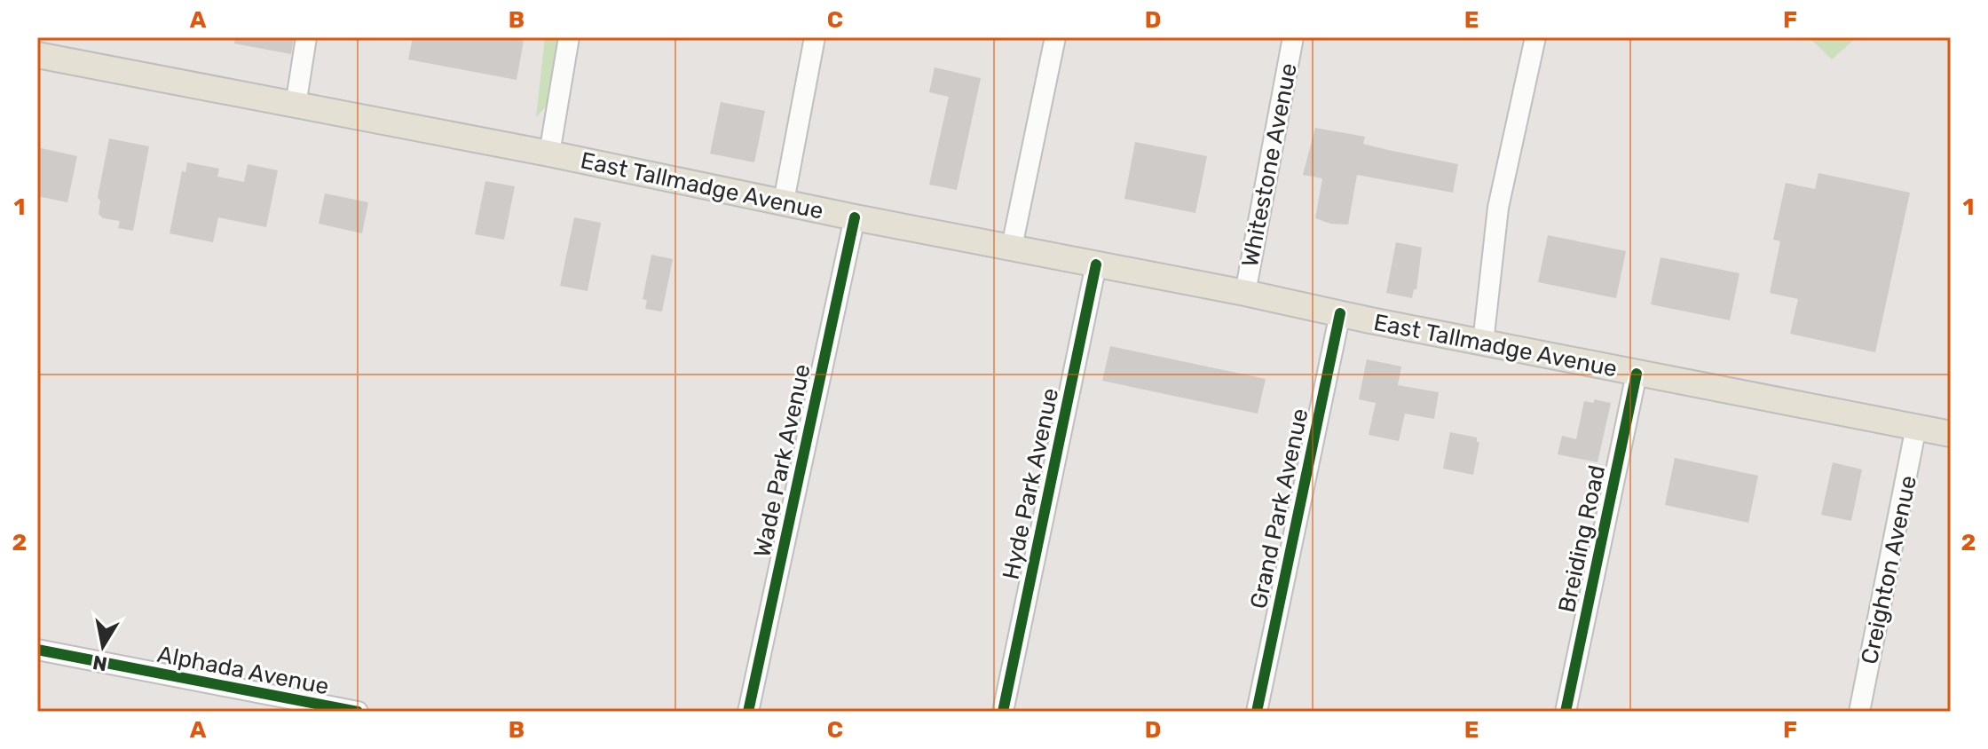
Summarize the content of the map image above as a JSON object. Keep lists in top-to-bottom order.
{
  "streets": {
    "main road": ["East Tallmadge Avenue"],
    "street": [
      "Whitestone Avenue",
      "Wade Park Avenue",
      "Hyde Park Avenue",
      "Grand Park Avenue",
      "Breiding Road",
      "Creighton Avenue",
      "Alphada Avenue"
    ]
  },
  "crossings": [
    ["Whitestone Avenue", "East Tallmadge Avenue"],
    ["East Tallmadge Avenue", "Wade Park Avenue"],
    ["East Tallmadge Avenue", "Hyde Park Avenue"],
    ["East Tallmadge Avenue", "Grand Park Avenue"],
    ["East Tallmadge Avenue", "Breiding Road"],
    ["East Tallmadge Avenue", "Creighton Avenue"]
  ],
  "north": "bottom",
  "grid": {
    "columns": [
      "A",
      "B",
      "C",
      "D",
      "E",
      "F"
    ],
    "rows": ["1", "2"]
  }
}
